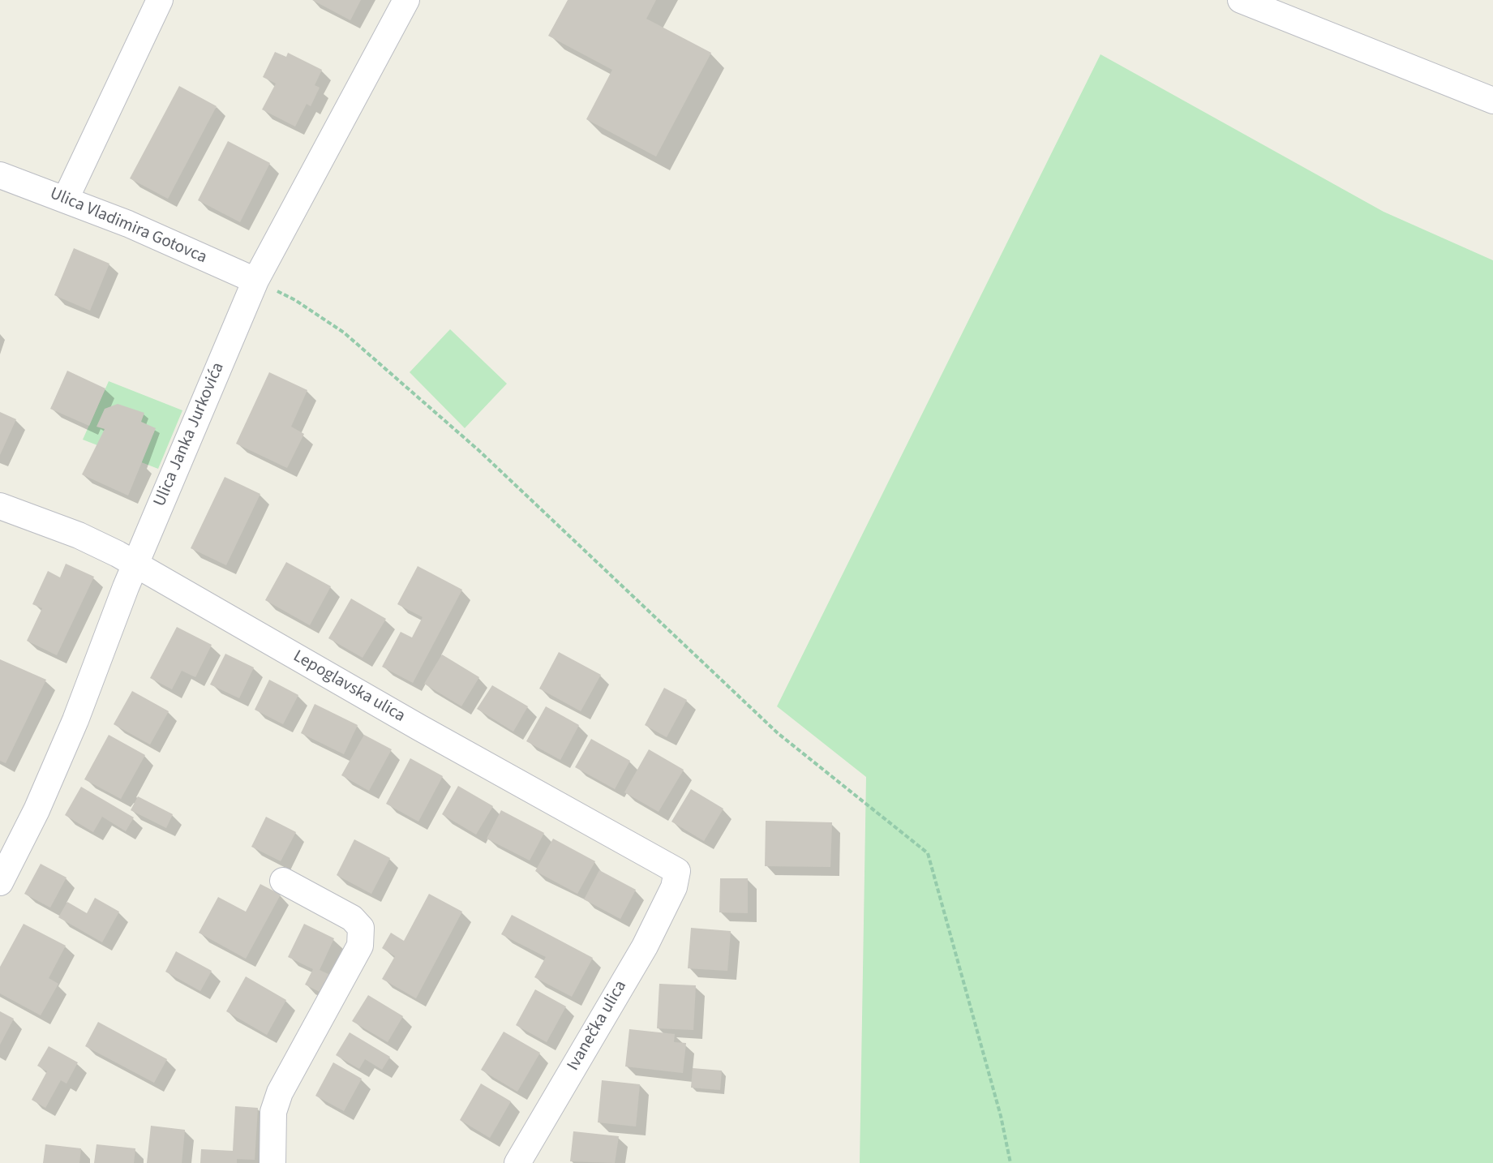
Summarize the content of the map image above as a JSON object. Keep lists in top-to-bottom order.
{
  "streets": {
    "street": [
      "Ulica Vladimira Gotovca",
      "Ulica Janka Jurkovića",
      "Lepoglavska ulica",
      "Ivanečka ulica"
    ]
  },
  "crossings": [
    ["Ulica Vladimira Gotovca", "Ulica Janka Jurkovića"],
    ["Ulica Janka Jurkovića", "Lepoglavska ulica"],
    ["Lepoglavska ulica", "Ivanečka ulica"]
  ]
}
